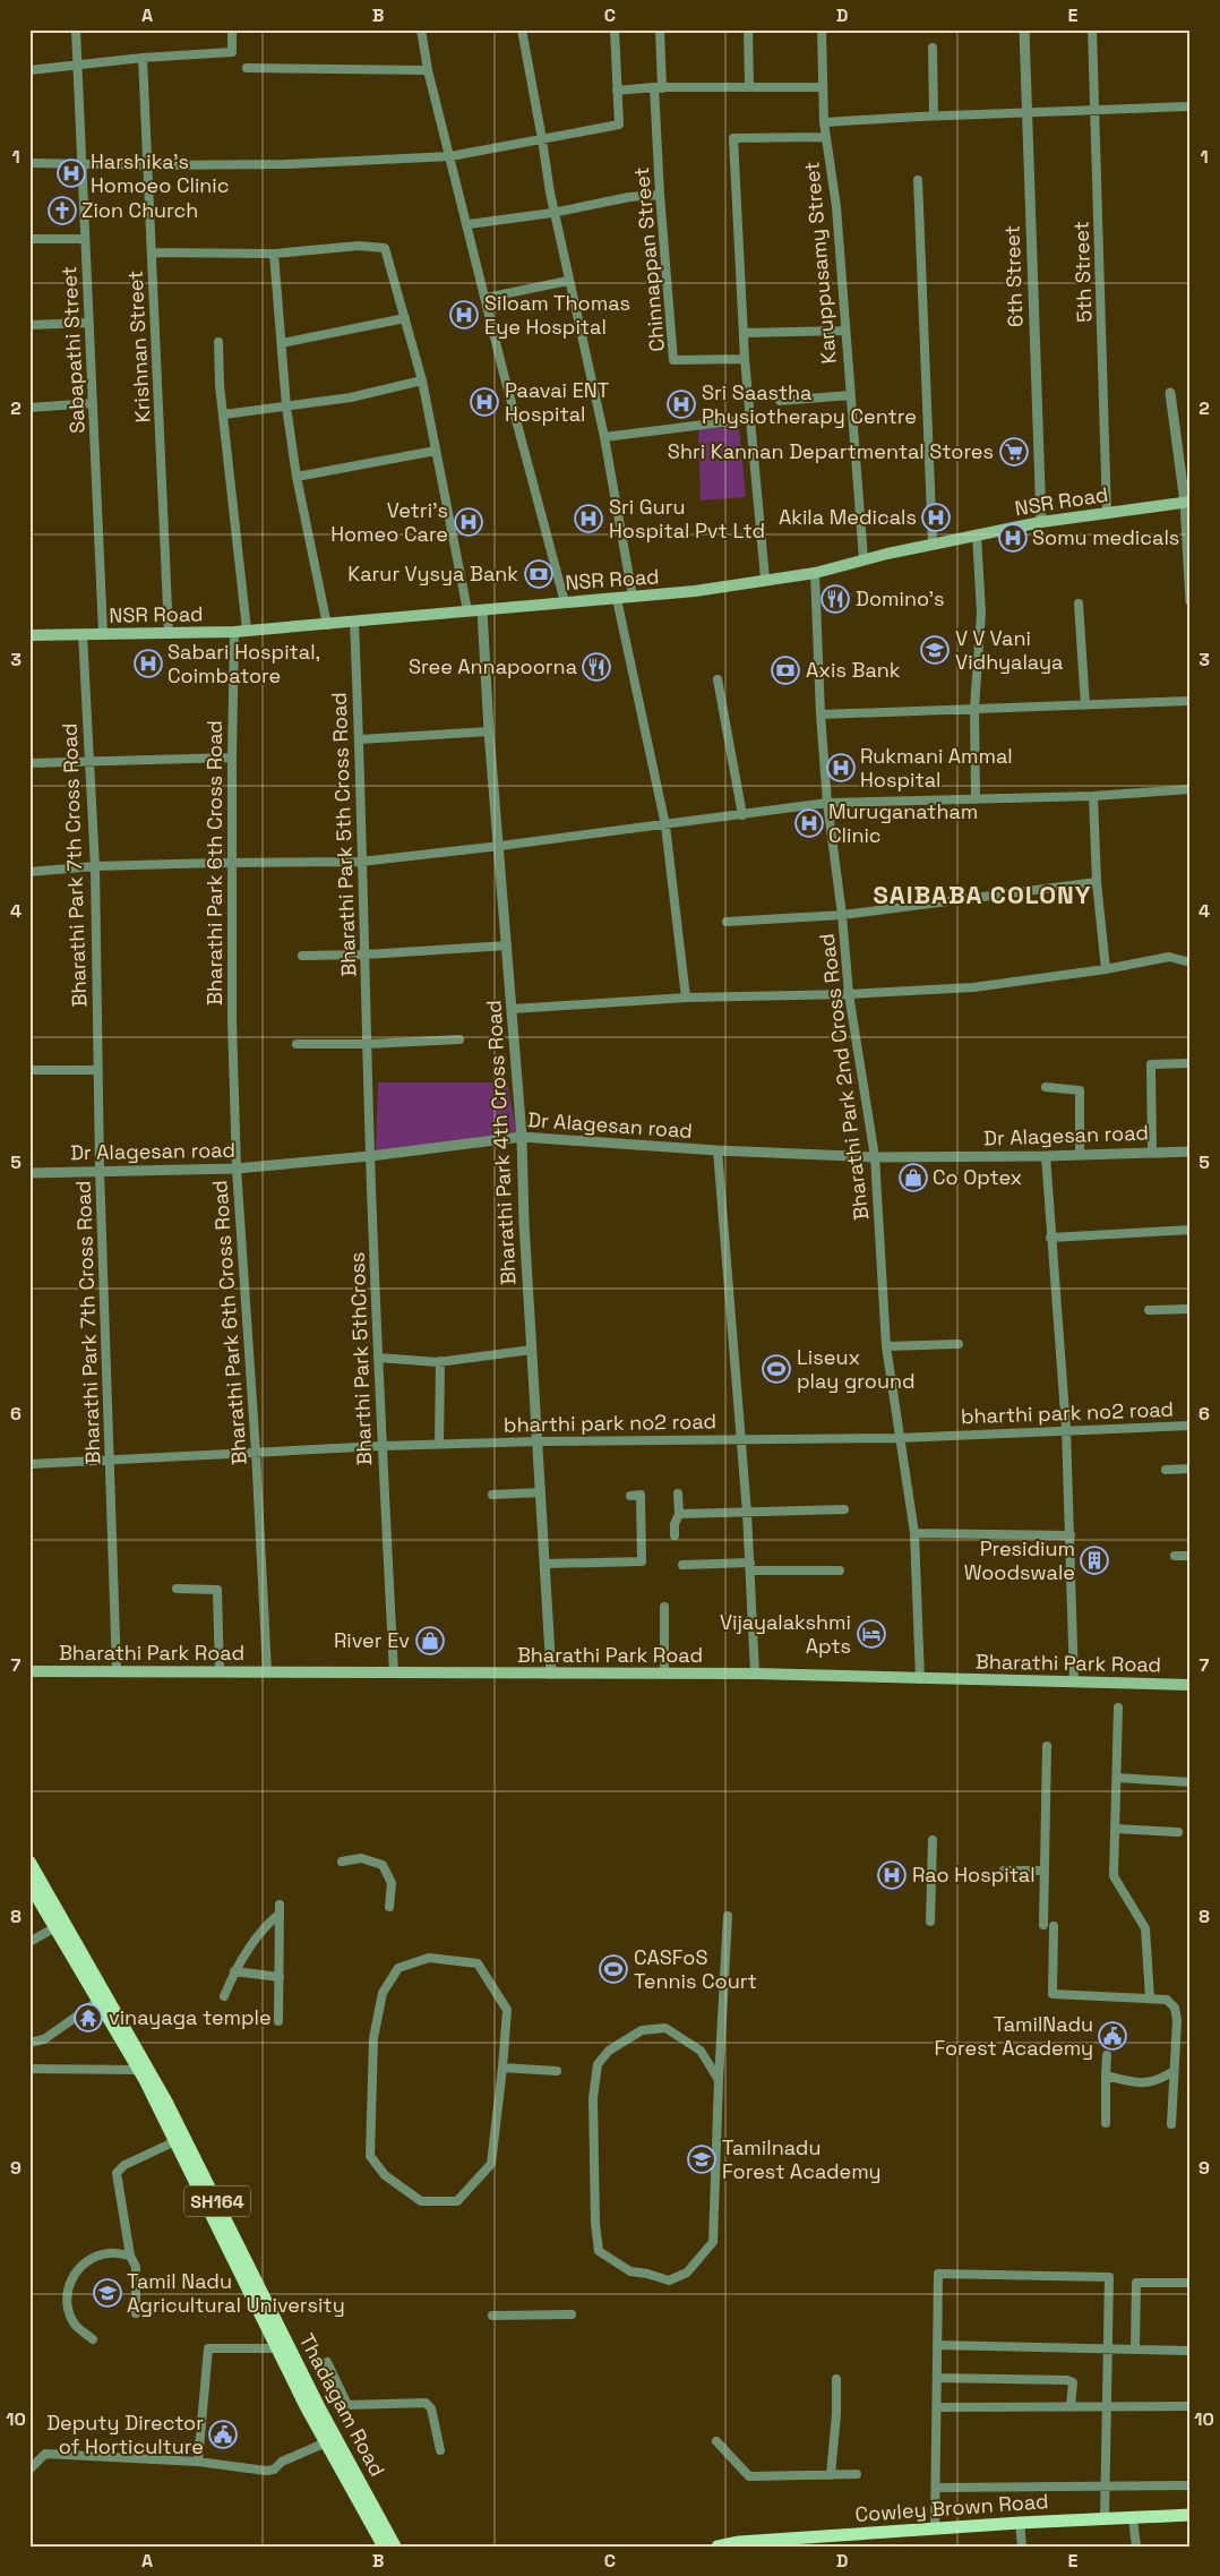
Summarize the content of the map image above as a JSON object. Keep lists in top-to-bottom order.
{
  "streets": {
    "main road": [
      "NSR Road",
      "Bharathi Park Road",
      "SH164",
      "Thadagam Road",
      "Cowley Brown Road"
    ],
    "street": [
      "Chinnappan Street",
      "Karuppusamy Street",
      "5th Street",
      "6th Street",
      "Krishnan Street",
      "Sabapathi Street",
      "Bharathi Park 5th Cross Road",
      "Bharathi Park 6th Cross Road",
      "Bharathi Park 7th Cross Road",
      "Bharathi Park 2nd Cross Road",
      "Dr Alagesan road",
      "Bharathi Park 4th Cross Road",
      "Bharthi Park 5thCross",
      "bharthi park no2 road"
    ]
  },
  "crossings": [
    ["Karuppusamy Street", "NSR Road"],
    ["5th Street", "NSR Road"],
    ["6th Street", "NSR Road"],
    ["Krishnan Street", "NSR Road"],
    ["Sabapathi Street", "NSR Road"],
    ["NSR Road", "Bharathi Park 5th Cross Road"],
    ["NSR Road", "Bharathi Park 6th Cross Road"],
    ["NSR Road", "Bharathi Park 7th Cross Road"],
    ["NSR Road", "Bharathi Park 2nd Cross Road"],
    ["NSR Road", "Bharathi Park 4th Cross Road"],
    ["Bharathi Park 5th Cross Road", "Bharthi Park 5thCross"],
    ["Bharathi Park 6th Cross Road", "Dr Alagesan road"],
    ["Bharathi Park 6th Cross Road", "bharthi park no2 road"],
    ["Bharathi Park 6th Cross Road", "Bharathi Park Road"],
    ["Bharathi Park 7th Cross Road", "Dr Alagesan road"],
    ["Bharathi Park 7th Cross Road", "bharthi park no2 road"],
    ["Bharathi Park 7th Cross Road", "Bharathi Park Road"],
    ["Bharathi Park 2nd Cross Road", "Dr Alagesan road"],
    ["Bharathi Park 2nd Cross Road", "bharthi park no2 road"],
    ["Bharathi Park 2nd Cross Road", "Bharathi Park Road"],
    ["Dr Alagesan road", "Bharathi Park 4th Cross Road"],
    ["Dr Alagesan road", "Bharthi Park 5thCross"],
    ["Bharathi Park 4th Cross Road", "bharthi park no2 road"],
    ["Bharathi Park 4th Cross Road", "Bharathi Park Road"],
    ["Bharthi Park 5thCross", "bharthi park no2 road"],
    ["Bharthi Park 5thCross", "Bharathi Park Road"]
  ],
  "districts": ["SAIBABA COLONY"],
  "places": {
    "hospital": [
      "Harshika's Homoeo Clinic",
      "Siloam Thomas Eye Hospital",
      "Paavai ENT Hospital",
      "Sri Saastha Physiotherapy Centre",
      "Akila Medicals",
      "Sri Guru Hospital Pvt Ltd",
      "Vetri's Homeo Care",
      "Somu medicals",
      "Sabari Hospital, Coimbatore",
      "Rukmani Ammal Hospital",
      "Muruganatham Clinic",
      "Rao Hospital"
    ],
    "church": ["Zion Church"],
    "supermarket": ["Shri Kannan Departmental Stores"],
    "bank": ["Karur Vysya Bank", "Axis Bank"],
    "restaurant": ["Domino's", "Sree Annapoorna"],
    "school or university": ["V V Vani Vidhyalaya", "Tamilnadu Forest Academy", "Tamil Nadu Agricultural University"],
    "shop": ["Co Optex", "River Ev"],
    "sports": ["Liseux play ground", "CASFoS Tennis Court"],
    "building": ["Presidium Woodswale"],
    "hotel": ["Vijayalakshmi Apts"],
    "temple": ["vinayaga temple"],
    "public building": ["TamilNadu Forest Academy", "Deputy Director of Horticulture"]
  },
  "grid": {
    "columns": [
      "A",
      "B",
      "C",
      "D",
      "E"
    ],
    "rows": [
      "1",
      "2",
      "3",
      "4",
      "5",
      "6",
      "7",
      "8",
      "9",
      "10"
    ]
  }
}
